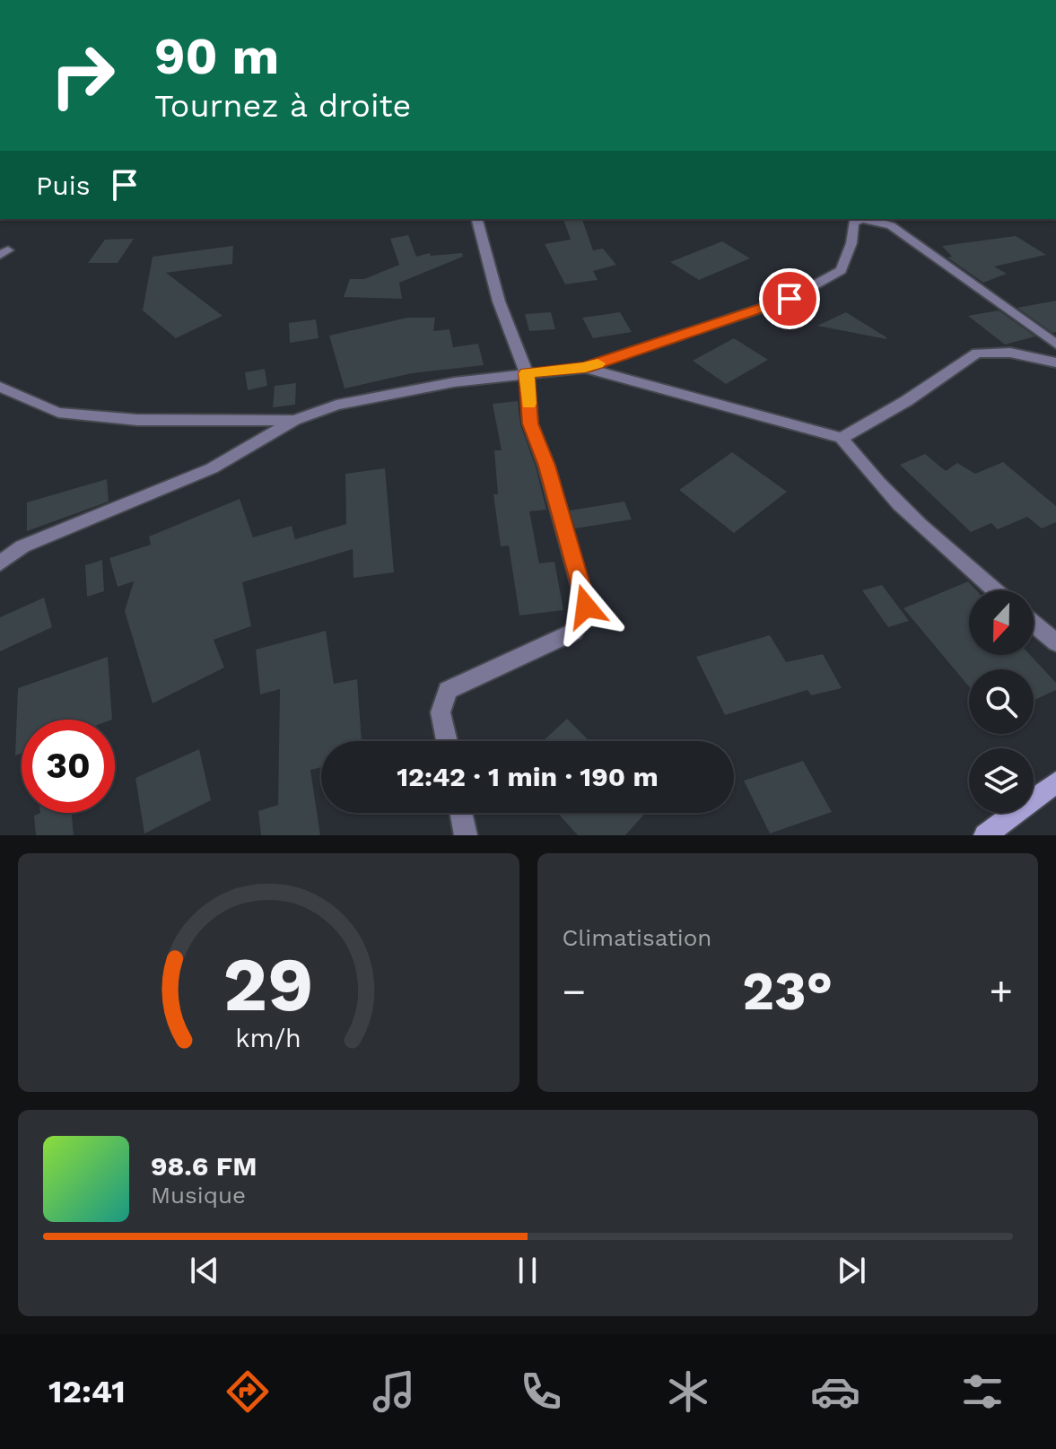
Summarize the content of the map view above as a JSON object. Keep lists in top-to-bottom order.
{
  "north": "bottom",
  "page": {
    "turn": ["90 m", "Tournez à droite"],
    "then": "Puis",
    "limit": "30",
    "trip": "12:42 · 1 min · 190 m",
    "tile": "Climatisation",
    "heat": ["−", "23°", "+"],
    "song": ["98.6 FM", "Musique"],
    "tabs": "12:41",
    "gauge": ["29", "km/h"]
  }
}
